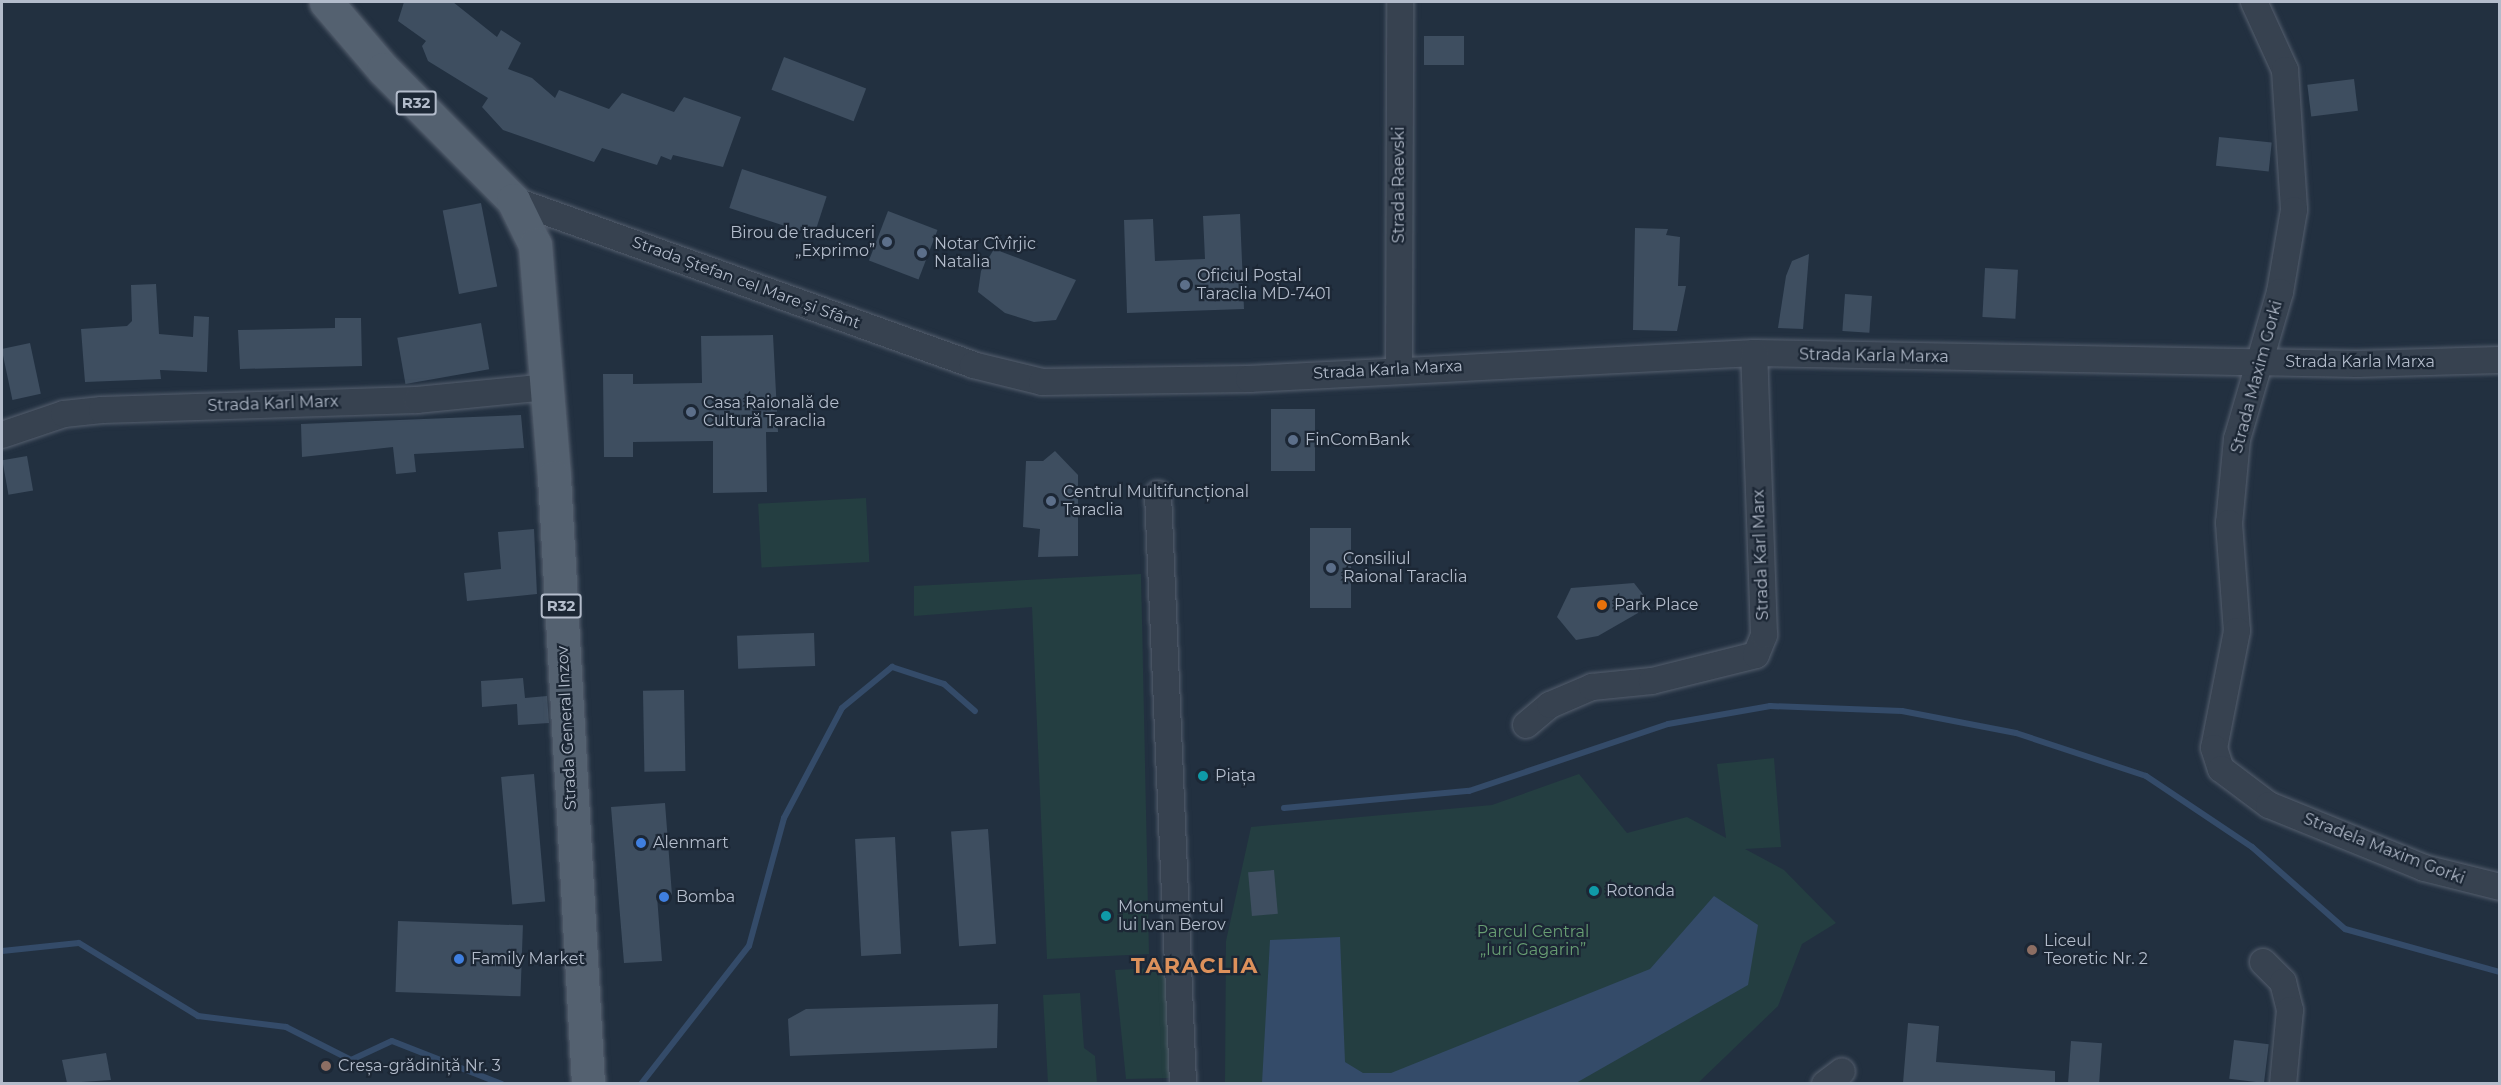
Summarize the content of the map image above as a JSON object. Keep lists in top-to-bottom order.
{
  "streets": {
    "main road": ["R32", "Strada Ștefan cel Mare și Sfânt", "Strada General Inzov"],
    "street": [
      "Strada Raevski",
      "Strada Karla Marxa",
      "Strada Maxim Gorki",
      "Strada Karl Marx",
      "Stradela Maxim Gorki"
    ]
  },
  "crossings": [
    ["Strada Raevski", "Strada Karla Marxa"],
    ["Strada Ștefan cel Mare și Sfânt", "Strada Karla Marxa"],
    ["Strada Ștefan cel Mare și Sfânt", "Strada General Inzov"],
    ["Strada Karla Marxa", "Strada Maxim Gorki"],
    ["Strada Karla Marxa", "Strada Karl Marx"],
    ["Strada Maxim Gorki", "Stradela Maxim Gorki"],
    ["Strada Karl Marx", "Strada General Inzov"]
  ],
  "districts": ["TARACLIA"],
  "parks": ["Parcul Central „Iuri Gagarin”"],
  "places": [
    "Birou de traduceri „Exprimo”",
    "Notar Cîvîrjic Natalia",
    "Oficiul Poștal Taraclia MD-7401",
    "Casa Raională de Cultură Taraclia",
    "FinComBank",
    "Centrul Multifuncțional Taraclia",
    "Consiliul Raional Taraclia",
    "Park Place",
    "Piața",
    "Alenmart",
    "Rotonda",
    "Bomba",
    "Monumentul lui Ivan Berov",
    "Liceul Teoretic Nr. 2",
    "Family Market",
    "Creșa-grădiniță Nr. 3"
  ]
}
